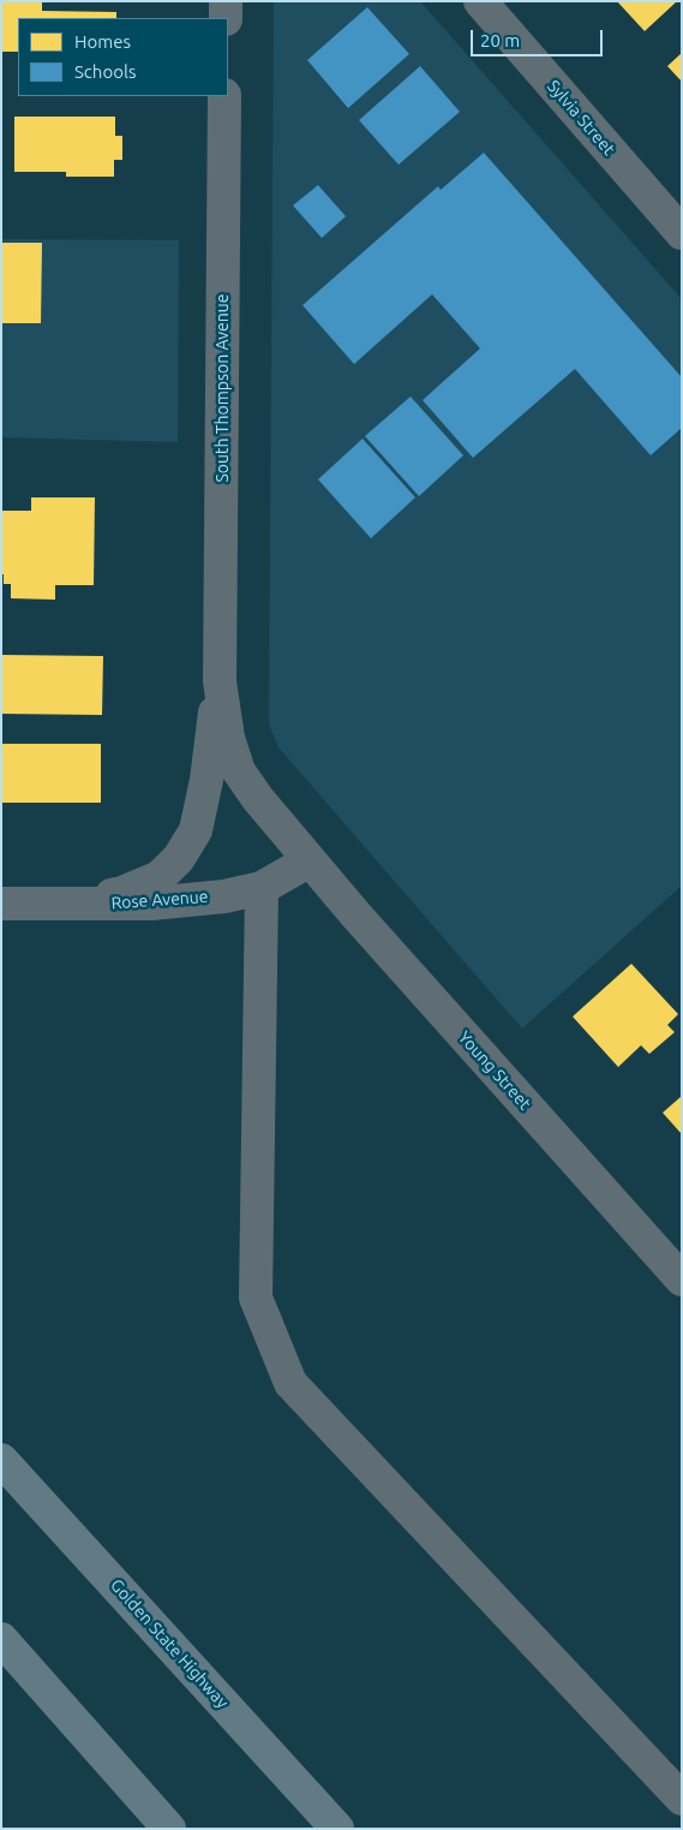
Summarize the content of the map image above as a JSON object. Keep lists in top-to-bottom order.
{
  "streets": {
    "highway": ["Golden State Highway"],
    "street": [
      "Sylvia Street",
      "South Thompson Avenue",
      "Rose Avenue",
      "Young Street"
    ]
  },
  "crossings": [
    ["South Thompson Avenue", "Rose Avenue"],
    ["South Thompson Avenue", "Young Street"],
    ["Rose Avenue", "Young Street"]
  ],
  "legend": ["Homes", "Schools"],
  "scale_bar": "20 m"
}
